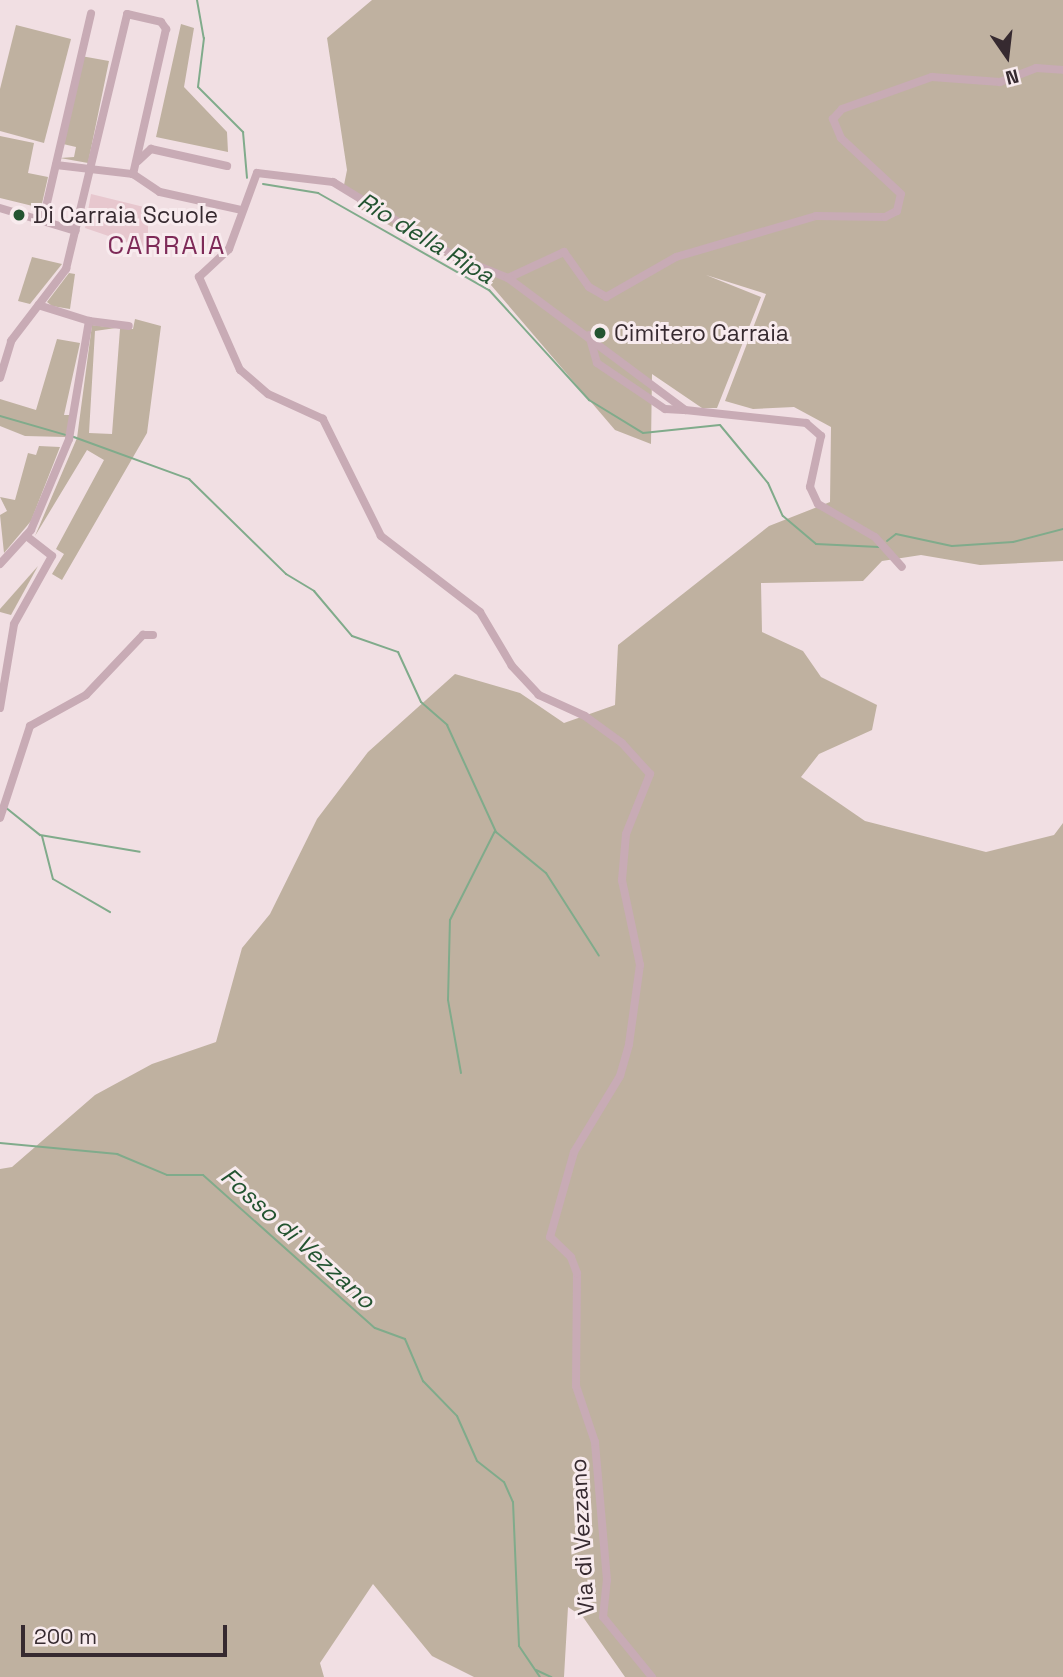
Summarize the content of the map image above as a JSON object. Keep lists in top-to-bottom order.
{
  "streets": {
    "street": ["Via di Vezzano"]
  },
  "districts": ["CARRAIA"],
  "water": ["Rio della Ripa", "Fosso di Vezzano"],
  "places": ["Di Carraia Scuole", "Cimitero Carraia"],
  "scale_bar": "200 m",
  "north": "bottom"
}
